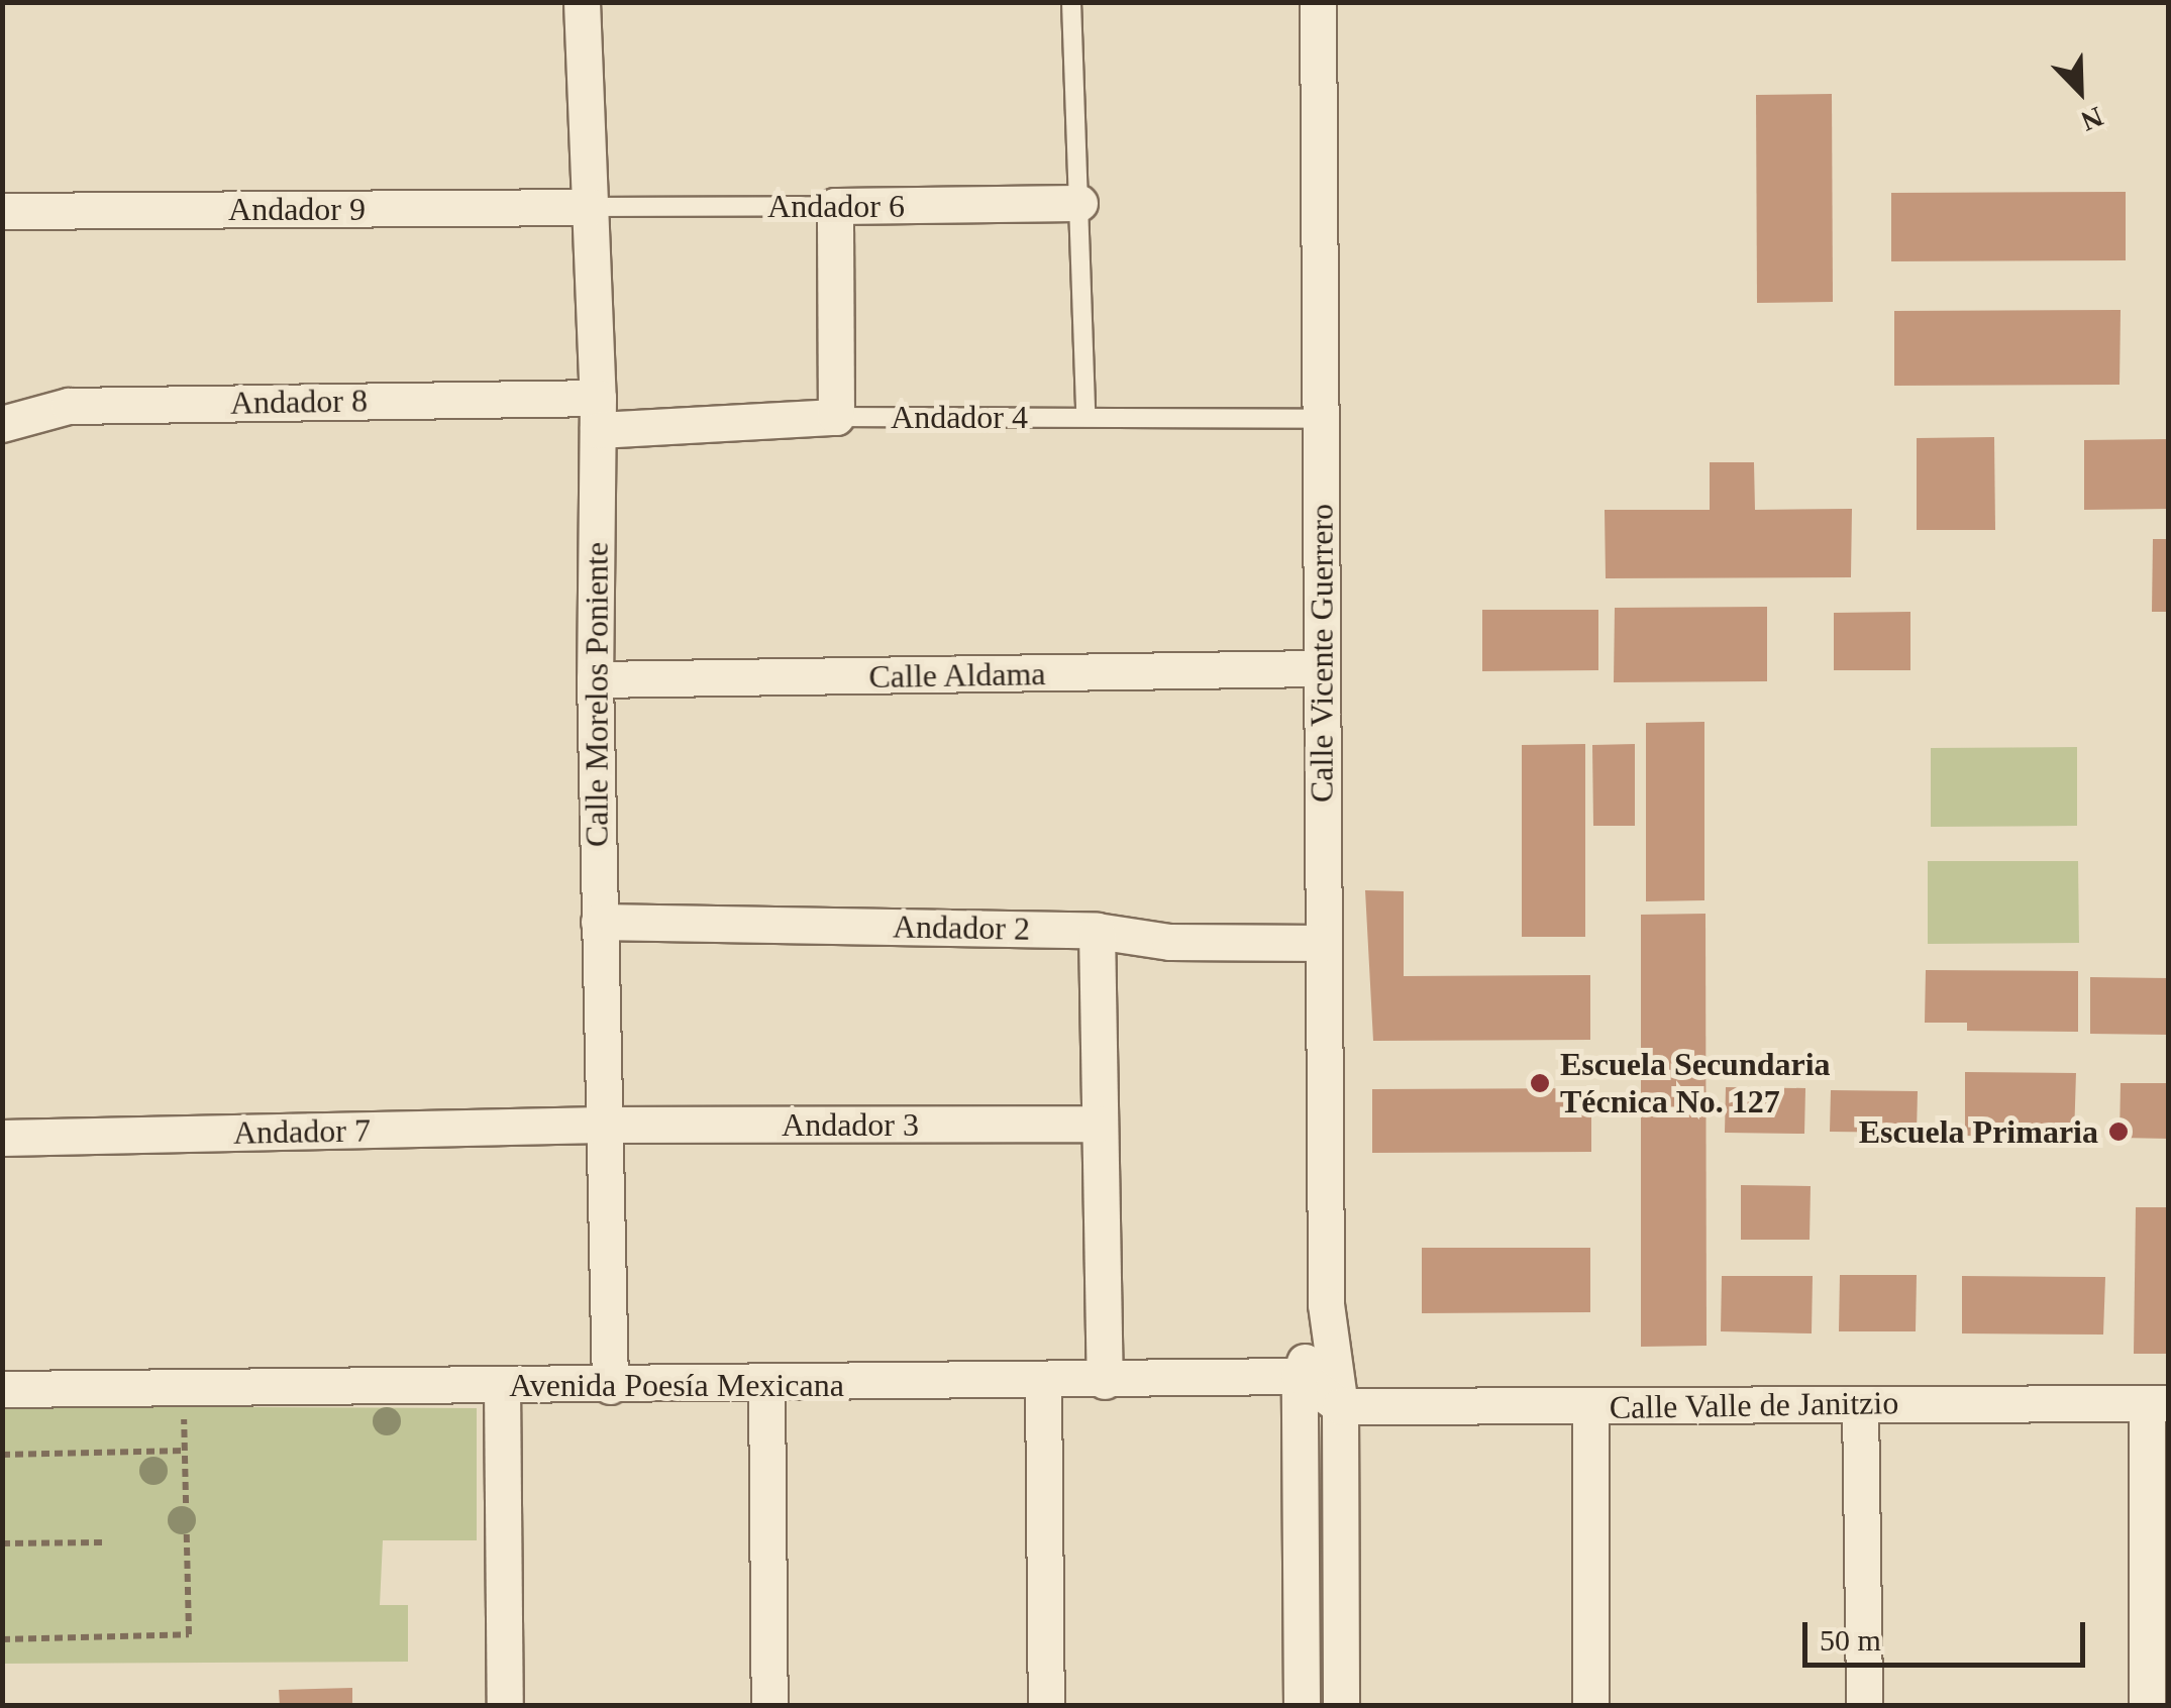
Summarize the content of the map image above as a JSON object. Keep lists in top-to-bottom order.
{
  "streets": {
    "street": [
      "Andador 6",
      "Andador 9",
      "Andador 8",
      "Andador 4",
      "Calle Vicente Guerrero",
      "Calle Aldama",
      "Calle Morelos Poniente",
      "Andador 2",
      "Andador 3",
      "Andador 7",
      "Avenida Poesía Mexicana",
      "Calle Valle de Janitzio"
    ]
  },
  "crossings": [
    ["Andador 6", "Andador 9"],
    ["Andador 6", "Calle Morelos Poniente"],
    ["Andador 9", "Calle Morelos Poniente"],
    ["Andador 8", "Andador 4"],
    ["Andador 8", "Calle Morelos Poniente"],
    ["Andador 4", "Calle Vicente Guerrero"],
    ["Andador 4", "Calle Morelos Poniente"],
    ["Calle Vicente Guerrero", "Calle Aldama"],
    ["Calle Vicente Guerrero", "Andador 2"],
    ["Calle Vicente Guerrero", "Avenida Poesía Mexicana"],
    ["Calle Vicente Guerrero", "Calle Valle de Janitzio"],
    ["Calle Aldama", "Calle Morelos Poniente"],
    ["Calle Morelos Poniente", "Andador 2"],
    ["Calle Morelos Poniente", "Andador 3"],
    ["Calle Morelos Poniente", "Andador 7"],
    ["Calle Morelos Poniente", "Avenida Poesía Mexicana"],
    ["Andador 3", "Andador 7"]
  ],
  "places": ["Escuela Secundaria Técnica No. 127", "Escuela Primaria"],
  "scale_bar": "50 m",
  "north": "bottom right"
}
